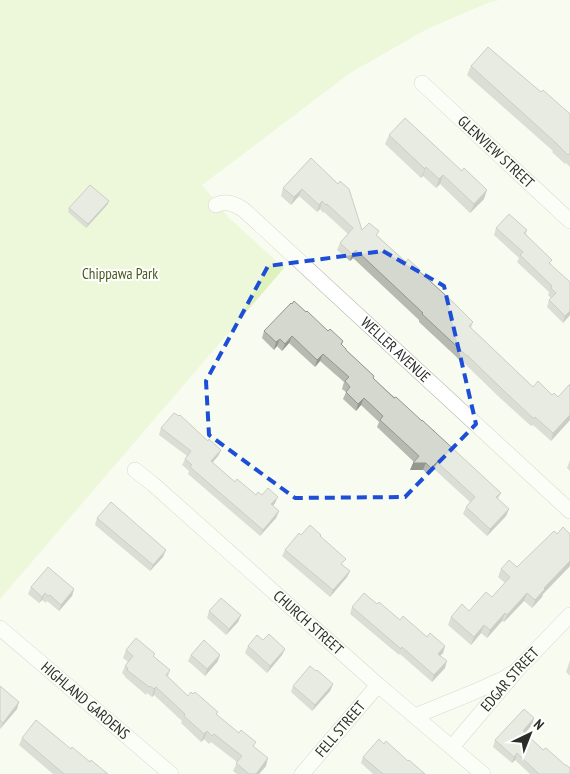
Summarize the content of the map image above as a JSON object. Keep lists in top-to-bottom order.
{
  "streets": {
    "street": [
      "GLENVIEW STREET",
      "WELLER AVENUE",
      "CHURCH STREET",
      "EDGAR STREET",
      "HIGHLAND GARDENS",
      "FELL STREET"
    ]
  },
  "crossings": [
    ["CHURCH STREET", "EDGAR STREET"],
    ["CHURCH STREET", "FELL STREET"]
  ],
  "parks": ["Chippawa Park"],
  "north": "top right"
}
